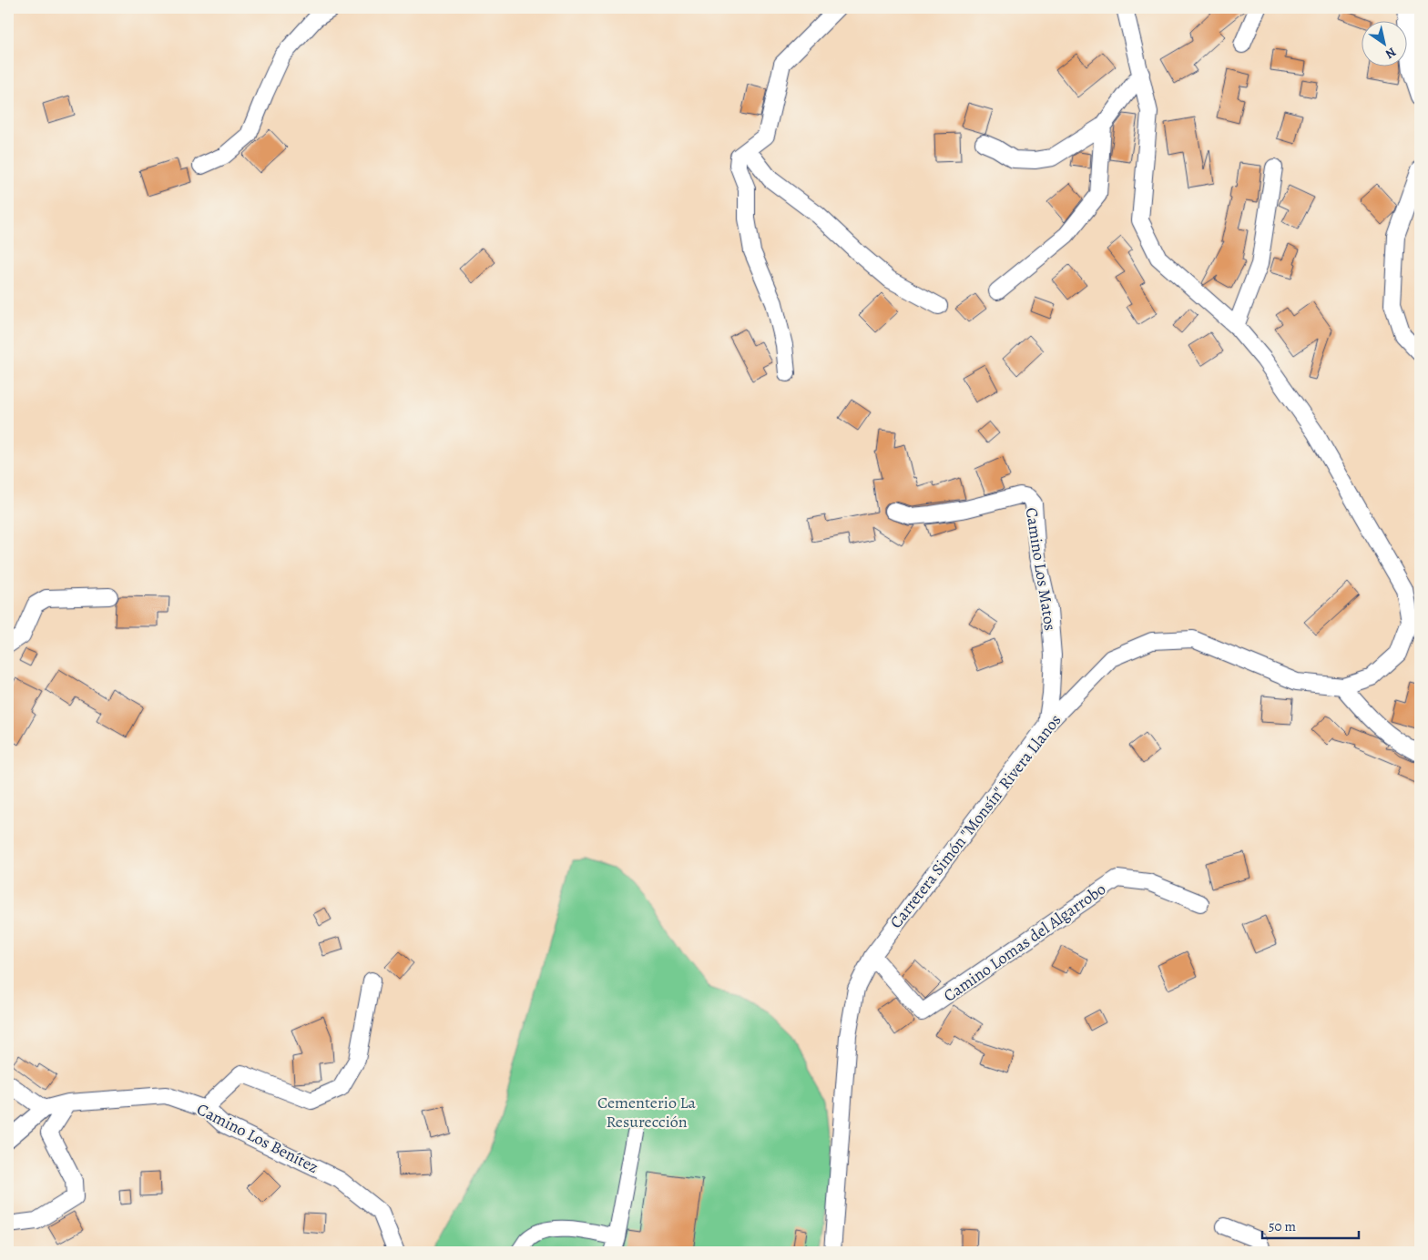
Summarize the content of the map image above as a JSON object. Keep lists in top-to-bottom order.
{
  "streets": {
    "street": [
      "Camino Los Matos",
      "Carretera Simón \"Monsín\" Rivera Llanos",
      "Camino Lomas del Algarrobo",
      "Camino Los Benítez"
    ]
  },
  "crossings": [
    ["Camino Los Matos", "Carretera Simón \"Monsín\" Rivera Llanos"],
    ["Carretera Simón \"Monsín\" Rivera Llanos", "Camino Lomas del Algarrobo"]
  ],
  "parks": ["Cementerio La Resurección"],
  "scale_bar": "50 m",
  "north": "bottom right"
}
